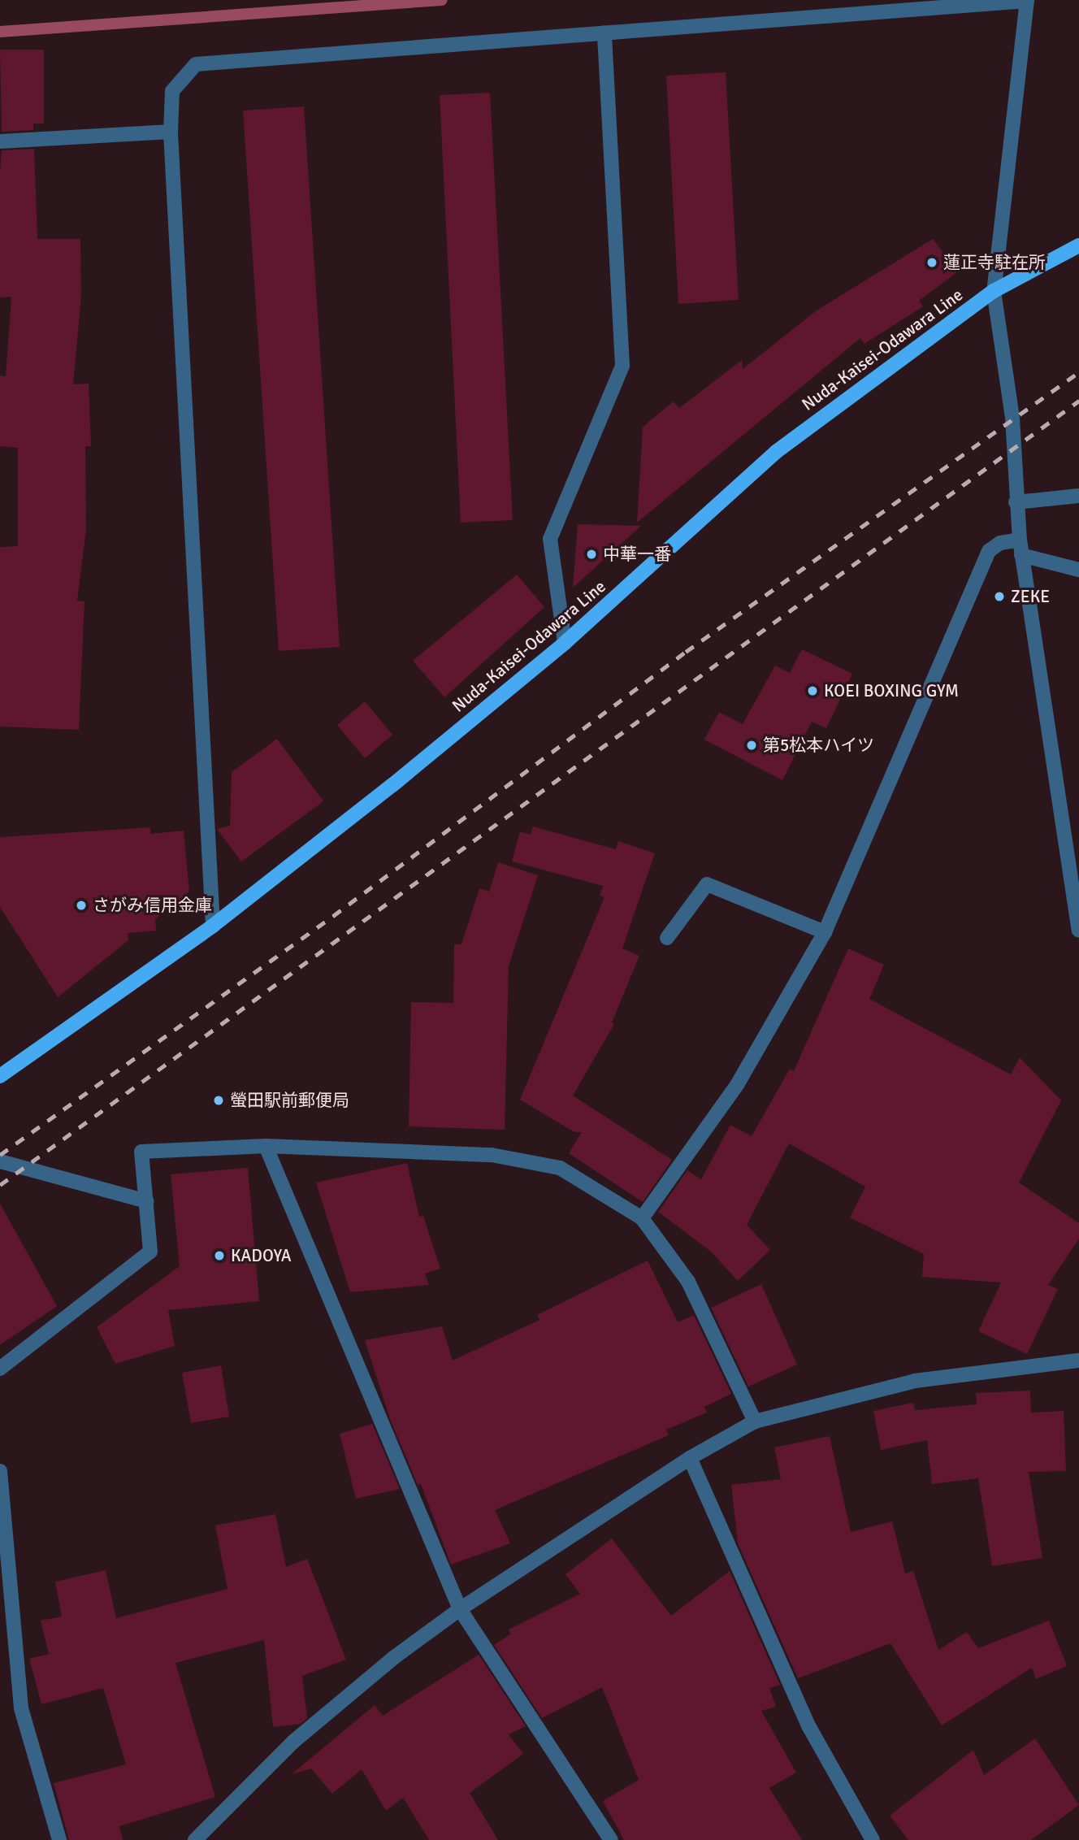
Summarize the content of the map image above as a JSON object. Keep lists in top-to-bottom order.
{
  "streets": {
    "main road": ["Nuda-Kaisei-Odawara Line"]
  },
  "places": [
    "蓮正寺駐在所",
    "中華一番",
    "ZEKE",
    "KOEI BOXING GYM",
    "第5松本ハイツ",
    "さがみ信用金庫",
    "螢田駅前郵便局",
    "KADOYA"
  ]
}
